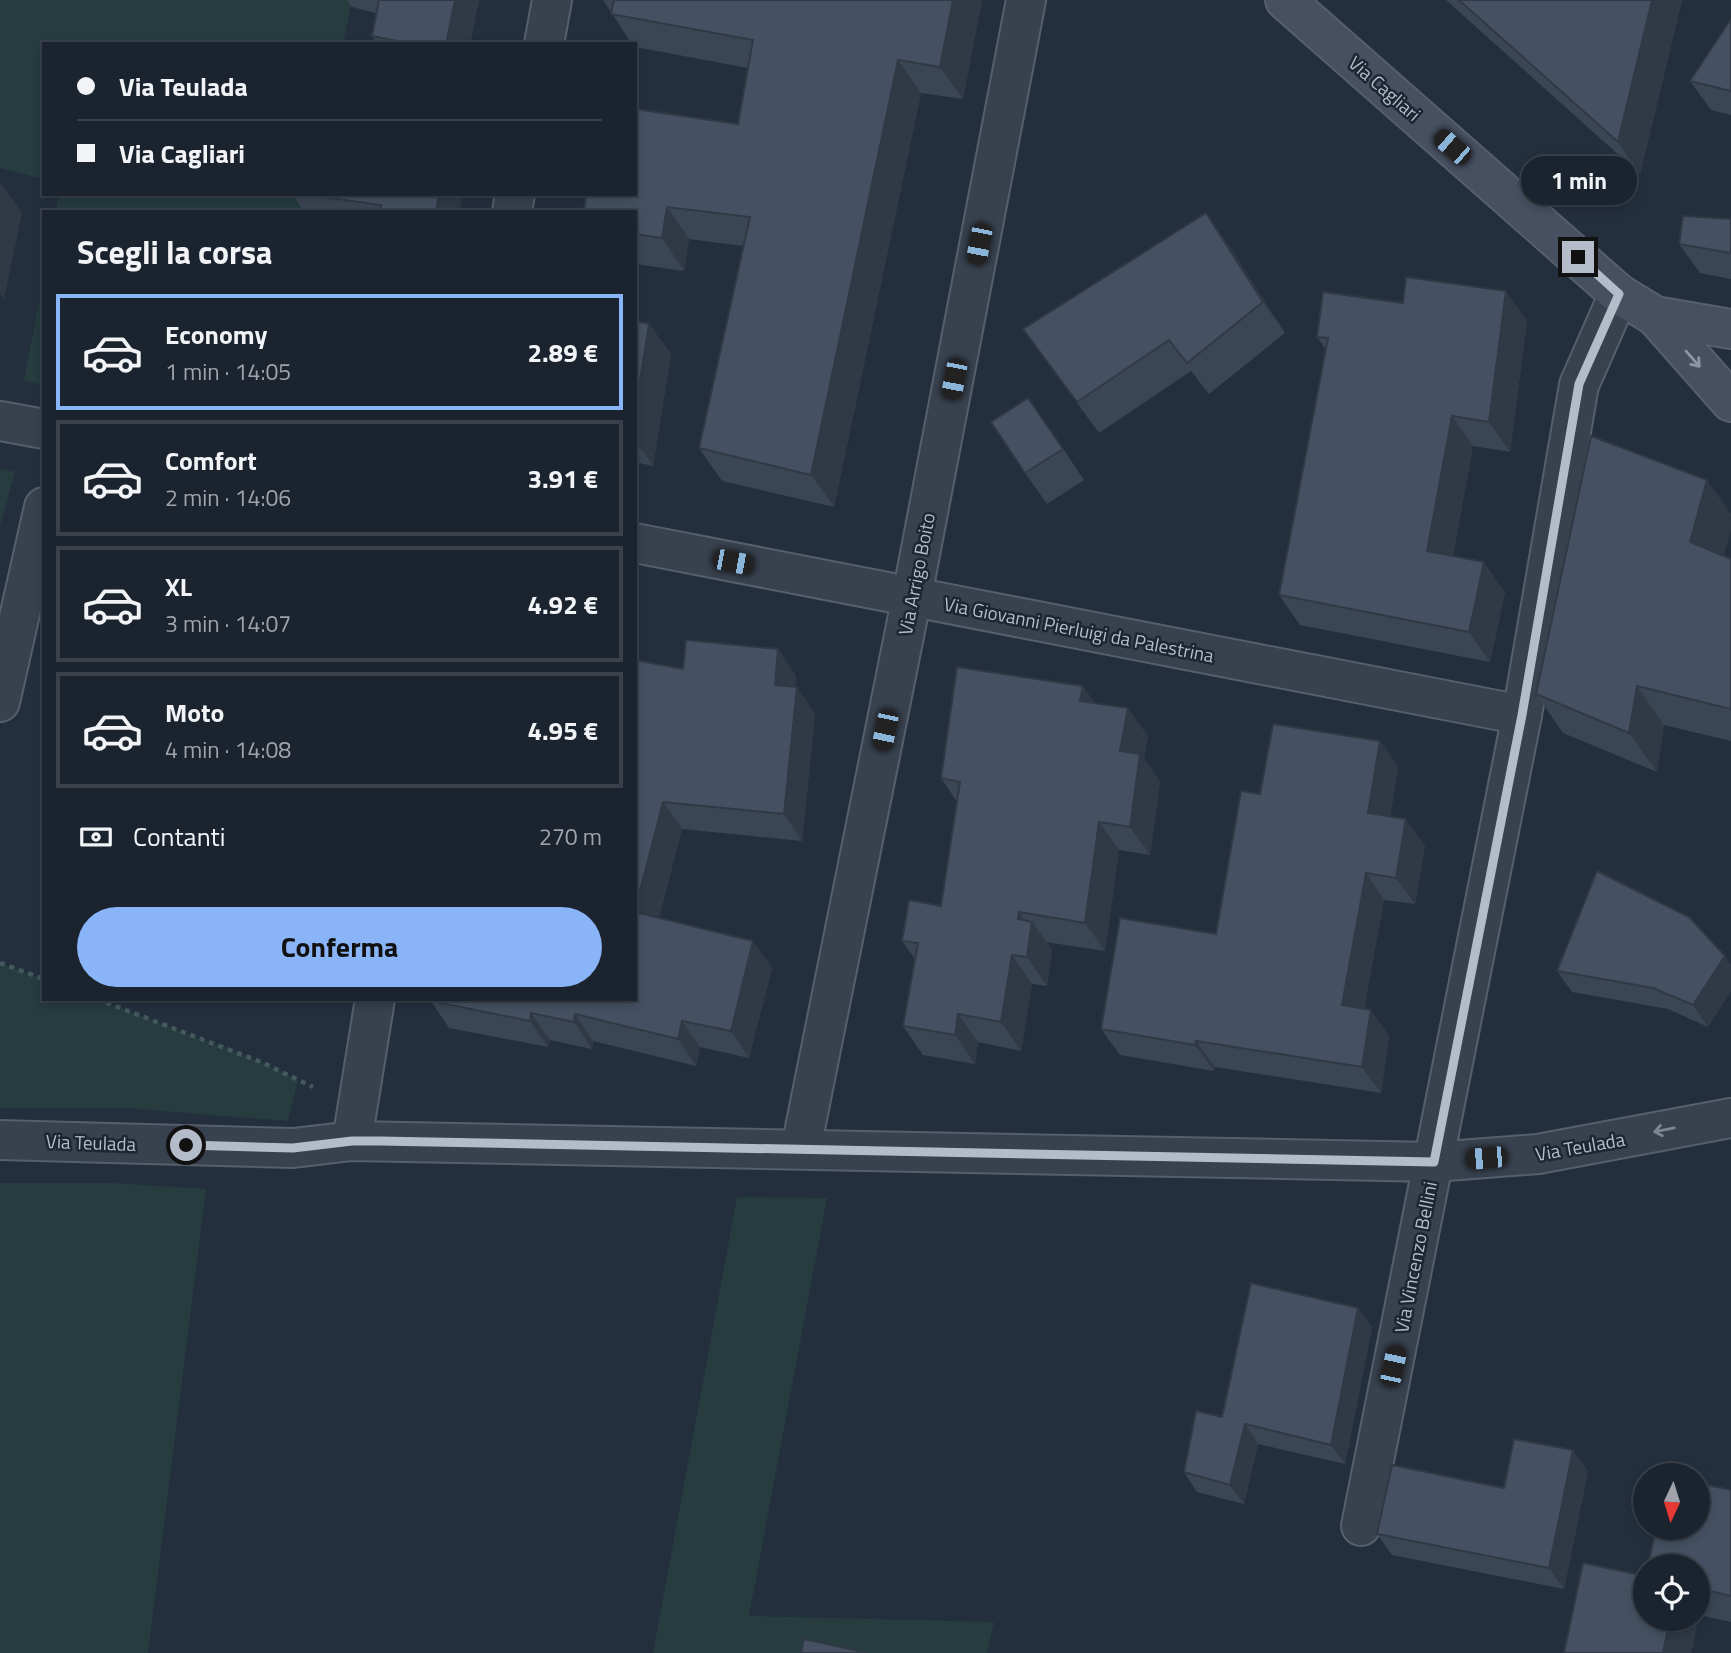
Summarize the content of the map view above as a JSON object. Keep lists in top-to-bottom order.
{
  "streets": {
    "street": [
      "Via Cagliari",
      "Via Arrigo Boito",
      "Via Giovanni Pierluigi da Palestrina",
      "Via Teulada",
      "Via Vincenzo Bellini"
    ]
  },
  "crossings": [
    ["Via Cagliari", "Via Vincenzo Bellini"],
    ["Via Arrigo Boito", "Via Giovanni Pierluigi da Palestrina"],
    ["Via Arrigo Boito", "Via Teulada"],
    ["Via Giovanni Pierluigi da Palestrina", "Via Vincenzo Bellini"],
    ["Via Teulada", "Via Vincenzo Bellini"]
  ],
  "north": "bottom",
  "page": {
    "banner": ["Via Teulada", "Via Cagliari"],
    "bubble": "1 min",
    "heading": "Scegli la corsa",
    "list": [
      {
        "name": "Economy",
        "note": "1 min · 14:05",
        "value": "2.89 €"
      },
      {
        "name": "Comfort",
        "note": "2 min · 14:06",
        "value": "3.91 €"
      },
      {
        "name": "XL",
        "note": "3 min · 14:07",
        "value": "4.92 €"
      },
      {
        "name": "Moto",
        "note": "4 min · 14:08",
        "value": "4.95 €"
      }
    ],
    "pay": ["Contanti", "270 m"],
    "buttons": "Conferma"
  }
}
